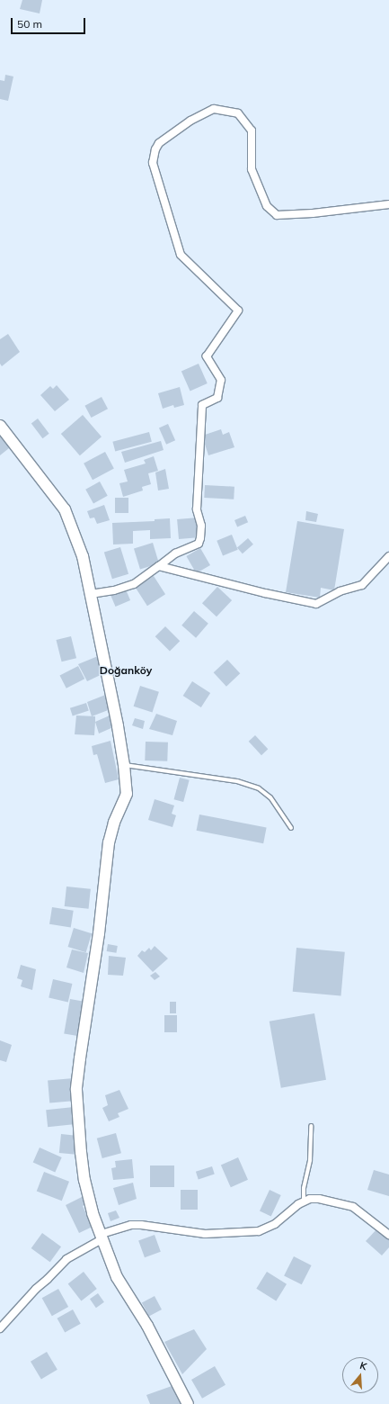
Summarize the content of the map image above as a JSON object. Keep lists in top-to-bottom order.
{
  "districts": ["Doğanköy"],
  "scale_bar": "50 m",
  "north": "top"
}
